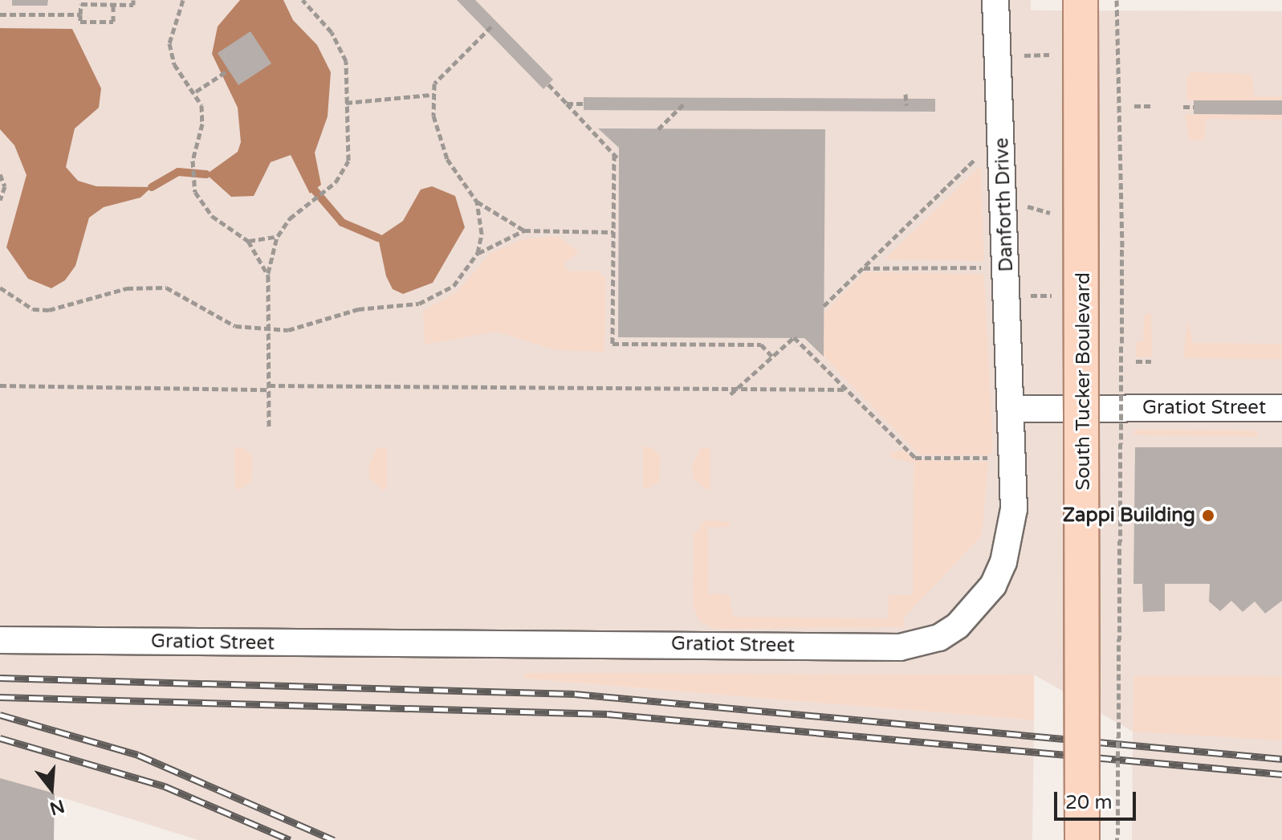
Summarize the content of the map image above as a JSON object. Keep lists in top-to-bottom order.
{
  "streets": {
    "main road": ["South Tucker Boulevard"],
    "lane": ["Danforth Drive", "Gratiot Street"]
  },
  "crossings": [
    ["Danforth Drive", "Gratiot Street"]
  ],
  "places": ["Zappi Building"],
  "scale_bar": "20 m",
  "north": "bottom"
}
